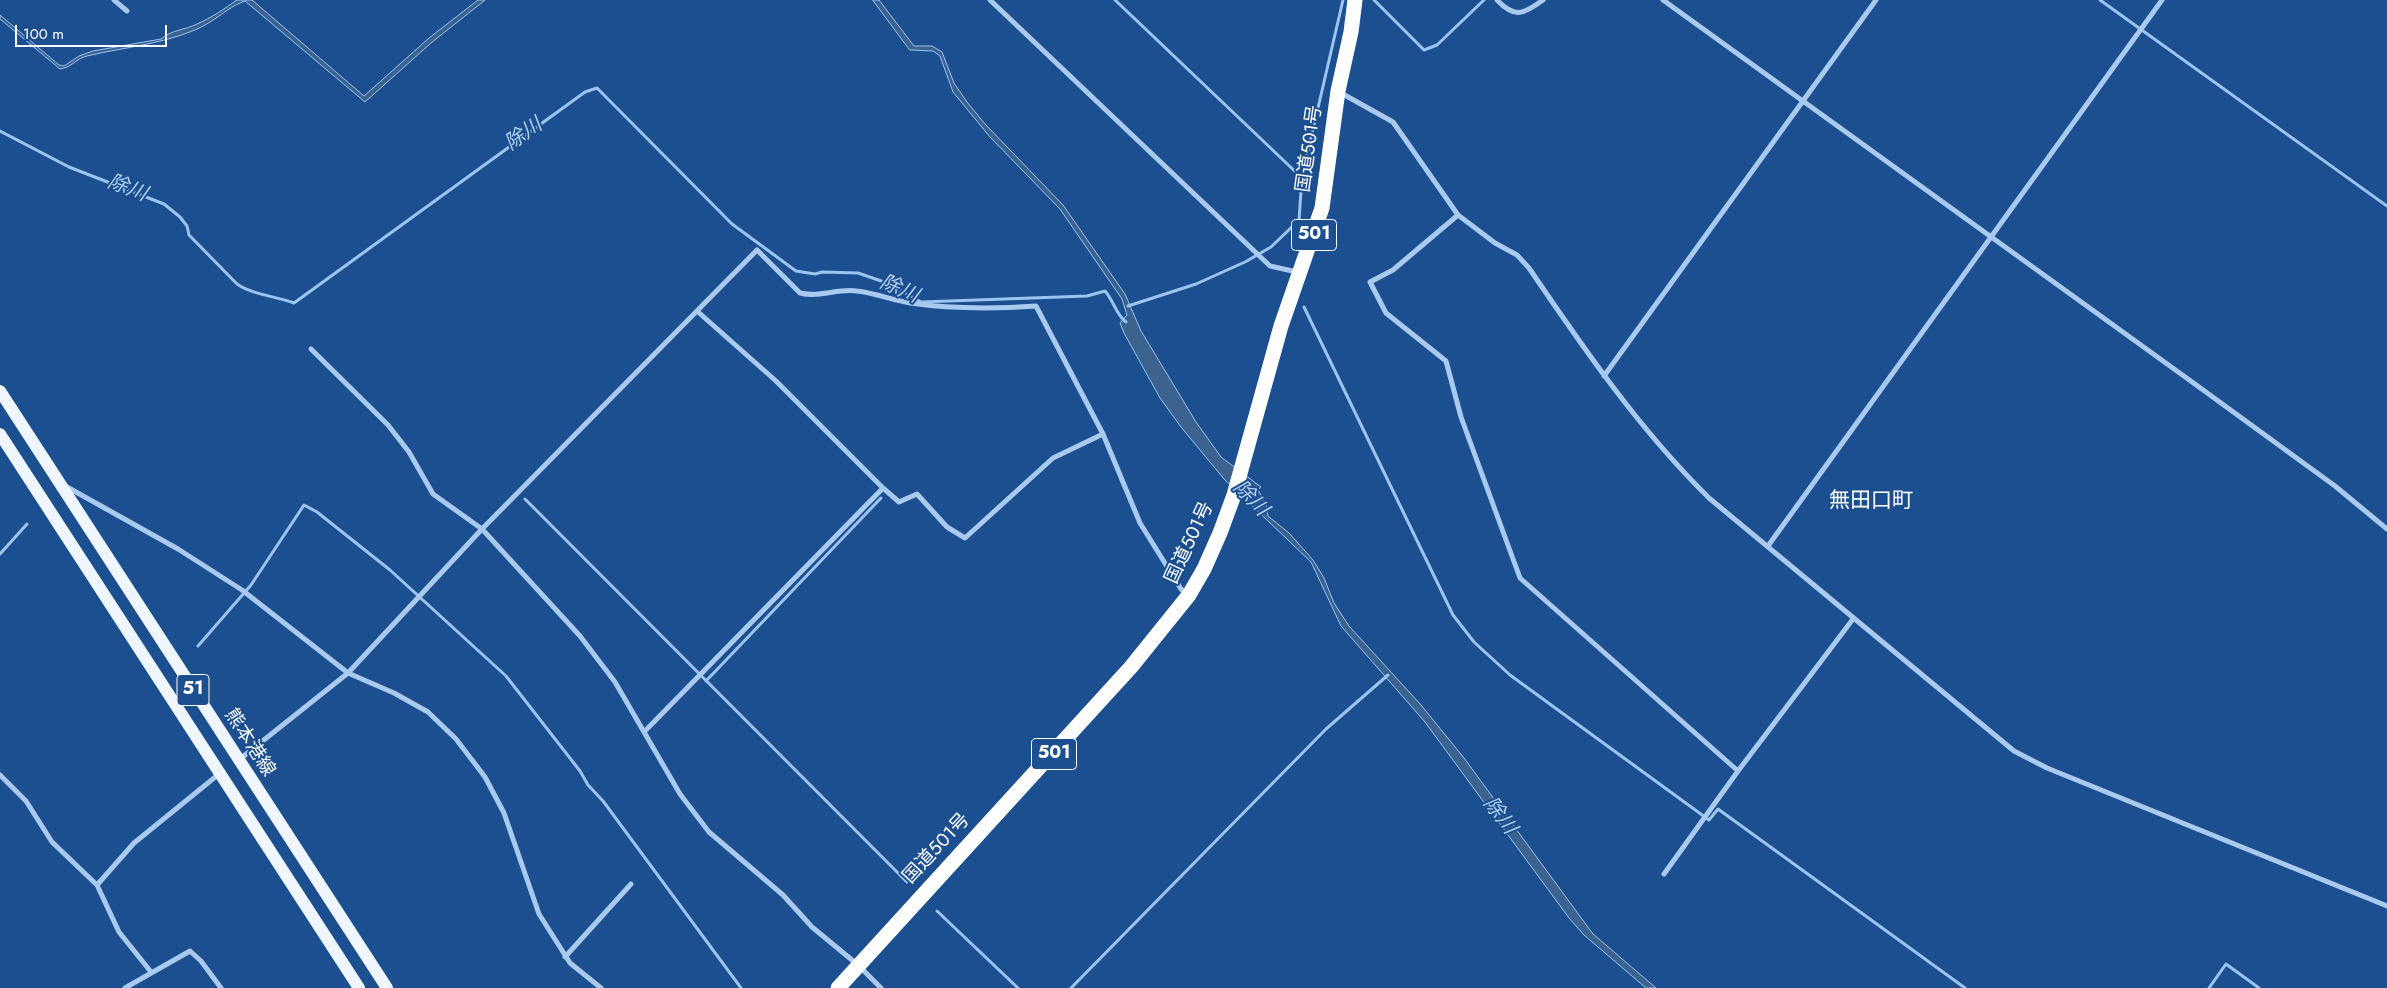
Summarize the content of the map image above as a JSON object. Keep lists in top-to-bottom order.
{
  "streets": {
    "highway": ["国道501号", "501"],
    "main road": ["51", "熊本港線"]
  },
  "districts": ["無田口町"],
  "water": ["除川"],
  "scale_bar": "100 m"
}
